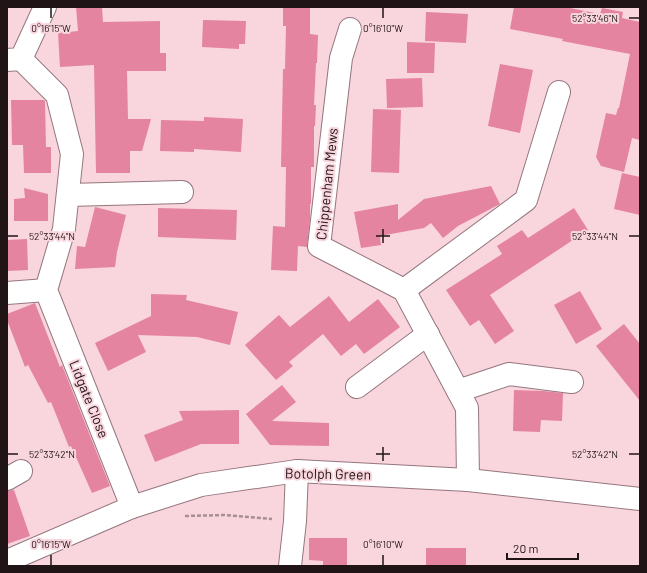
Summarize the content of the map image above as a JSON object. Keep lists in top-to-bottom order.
{
  "streets": {
    "street": ["Chippenham Mews", "Lidgate Close", "Botolph Green"]
  },
  "crossings": [
    ["Lidgate Close", "Botolph Green"]
  ],
  "scale_bar": "20 m",
  "coordinates": [
    "52°33'46\"N",
    "0°16'15\"W",
    "0°16'10\"W",
    "52°33'44\"N",
    "52°33'42\"N"
  ]
}
